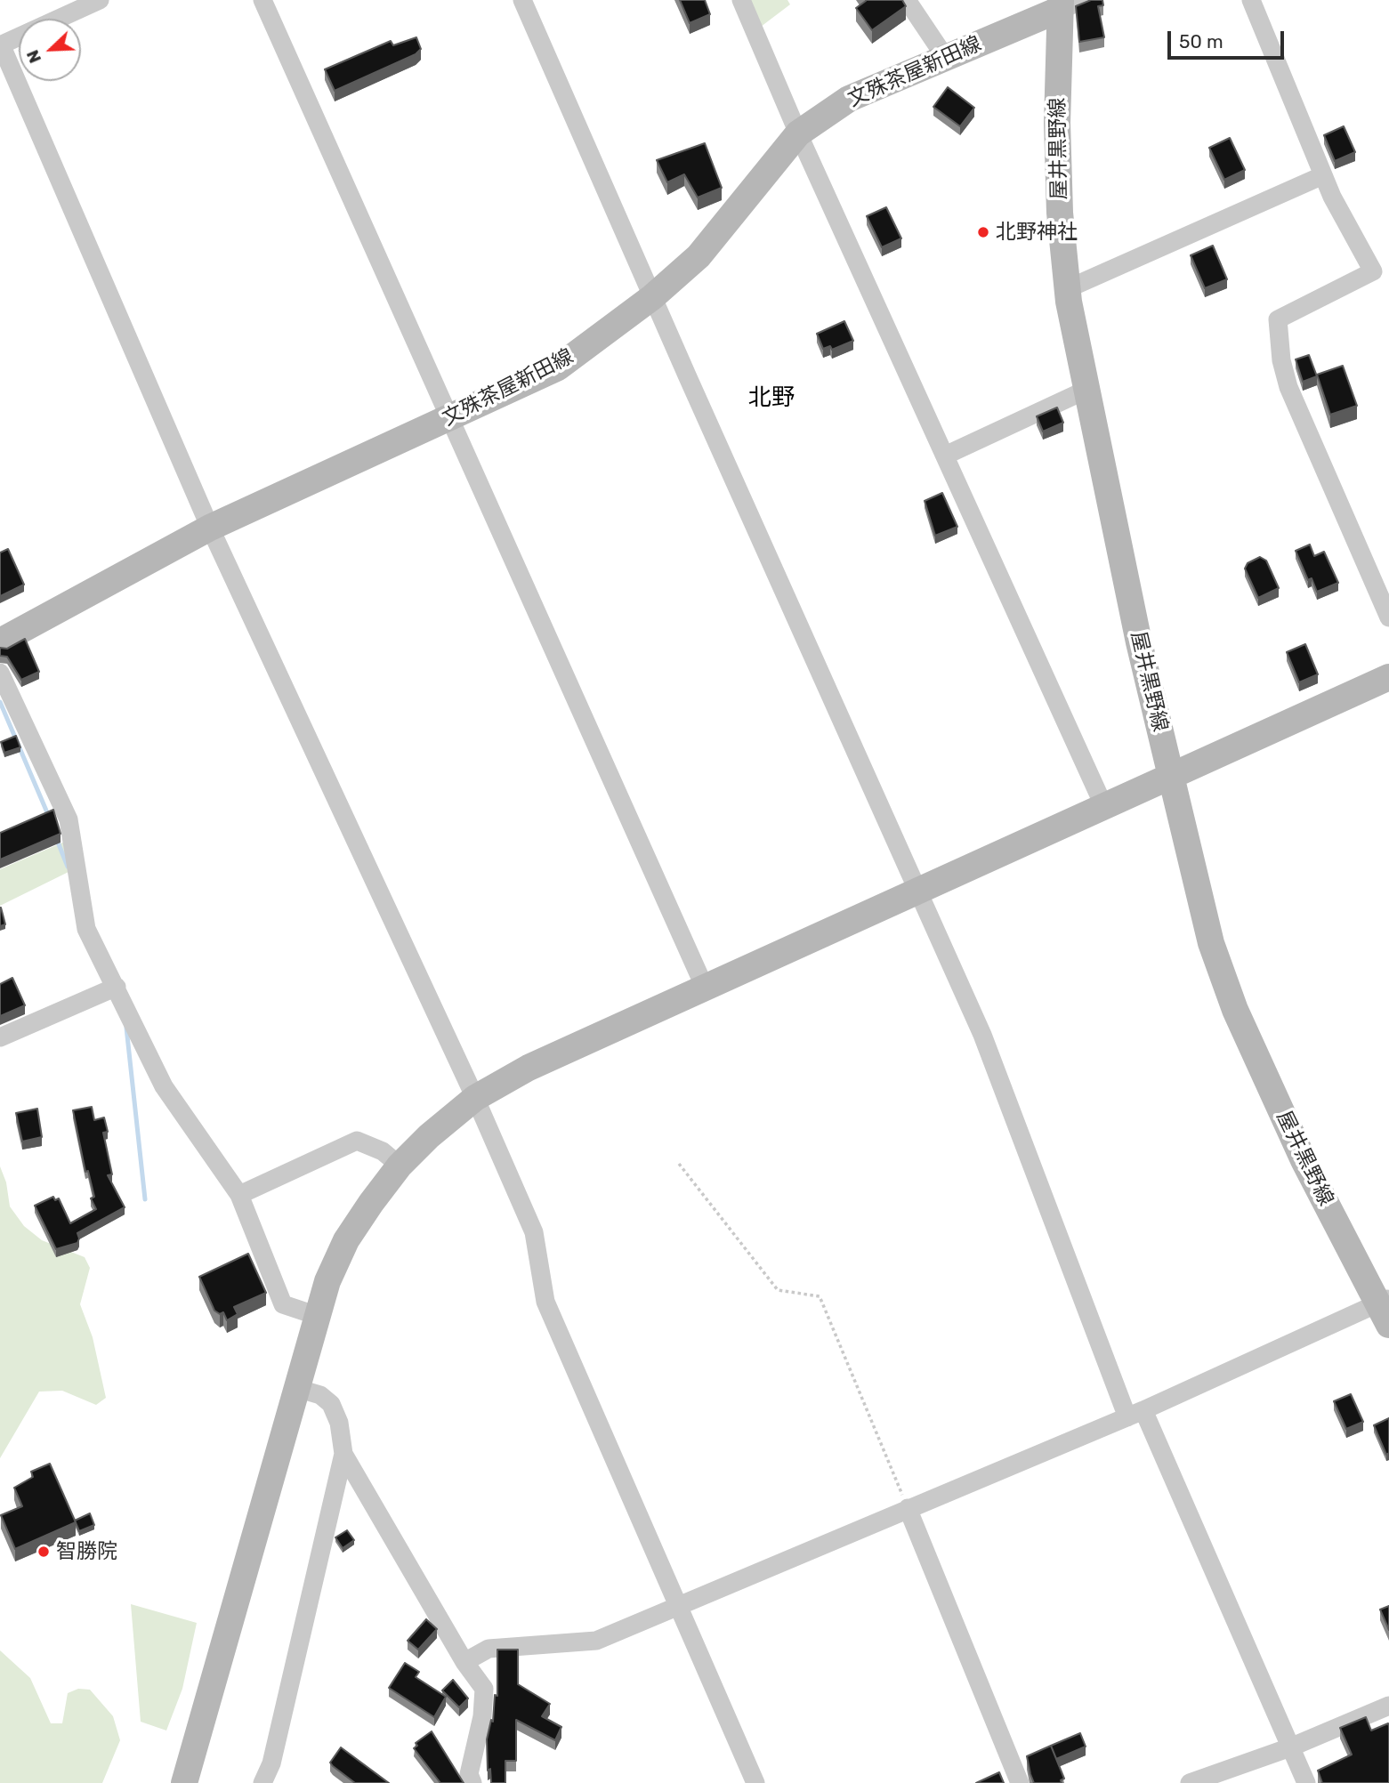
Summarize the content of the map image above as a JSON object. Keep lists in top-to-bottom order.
{
  "streets": {
    "main road": ["文殊茶屋新田線", "屋井黒野線"]
  },
  "crossings": [
    ["文殊茶屋新田線", "屋井黒野線"]
  ],
  "districts": ["北野"],
  "places": ["北野神社", "智勝院"],
  "scale_bar": "50 m",
  "north": "bottom left"
}
